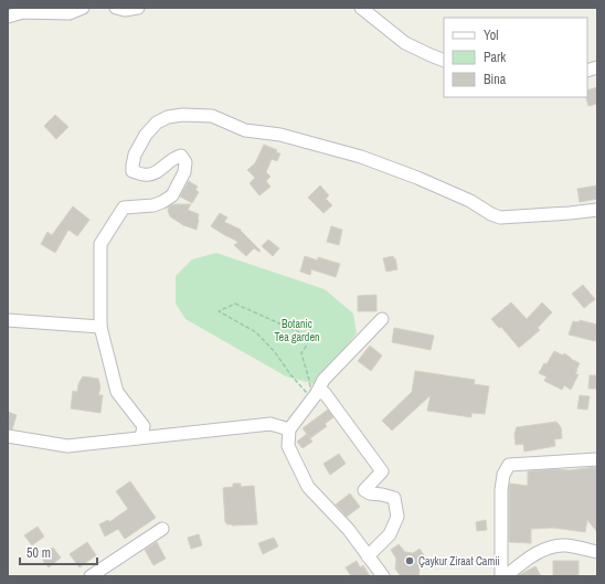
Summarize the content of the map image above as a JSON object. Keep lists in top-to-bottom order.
{
  "parks": ["Botanic Tea garden"],
  "places": ["Çaykur Ziraat Camii"],
  "legend": ["Yol", "Park", "Bina"],
  "scale_bar": "50 m"
}
